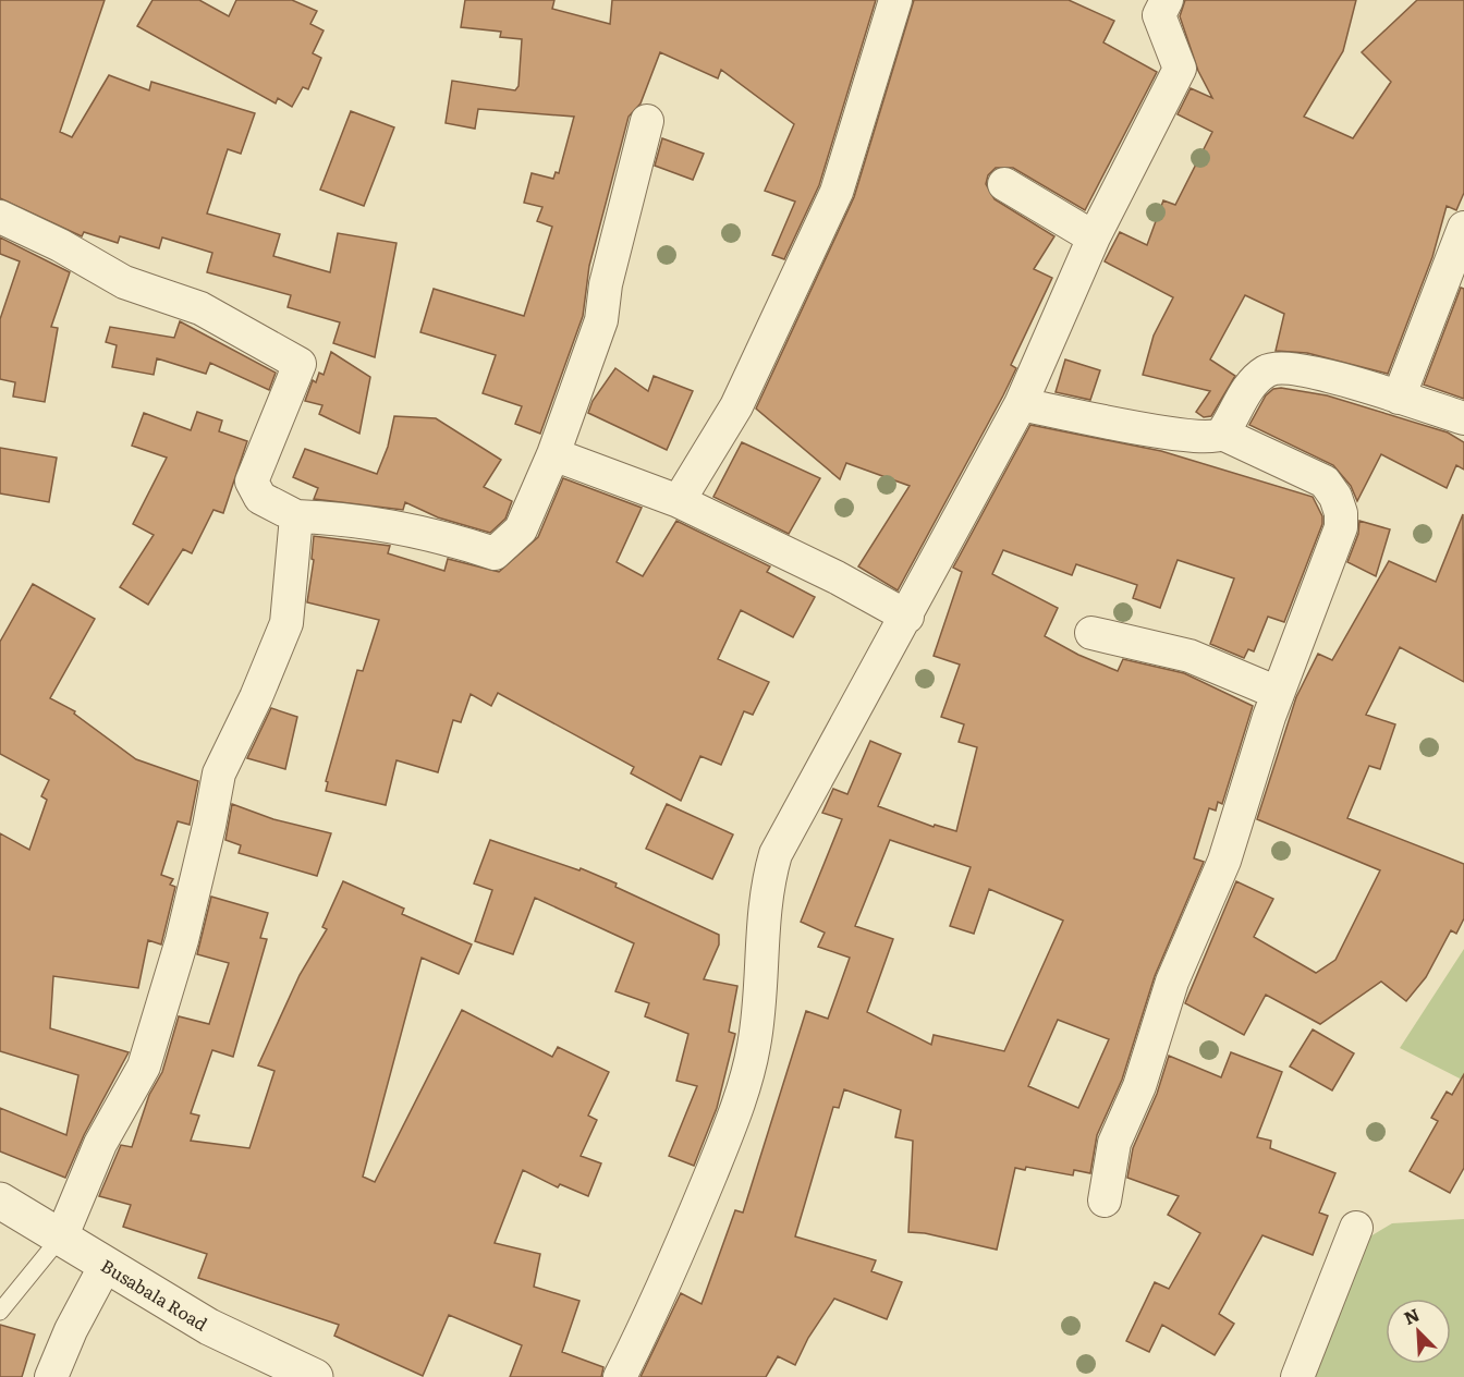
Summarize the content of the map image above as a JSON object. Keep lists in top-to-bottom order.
{
  "streets": {
    "street": ["Busabala Road"]
  },
  "north": "top left"
}
